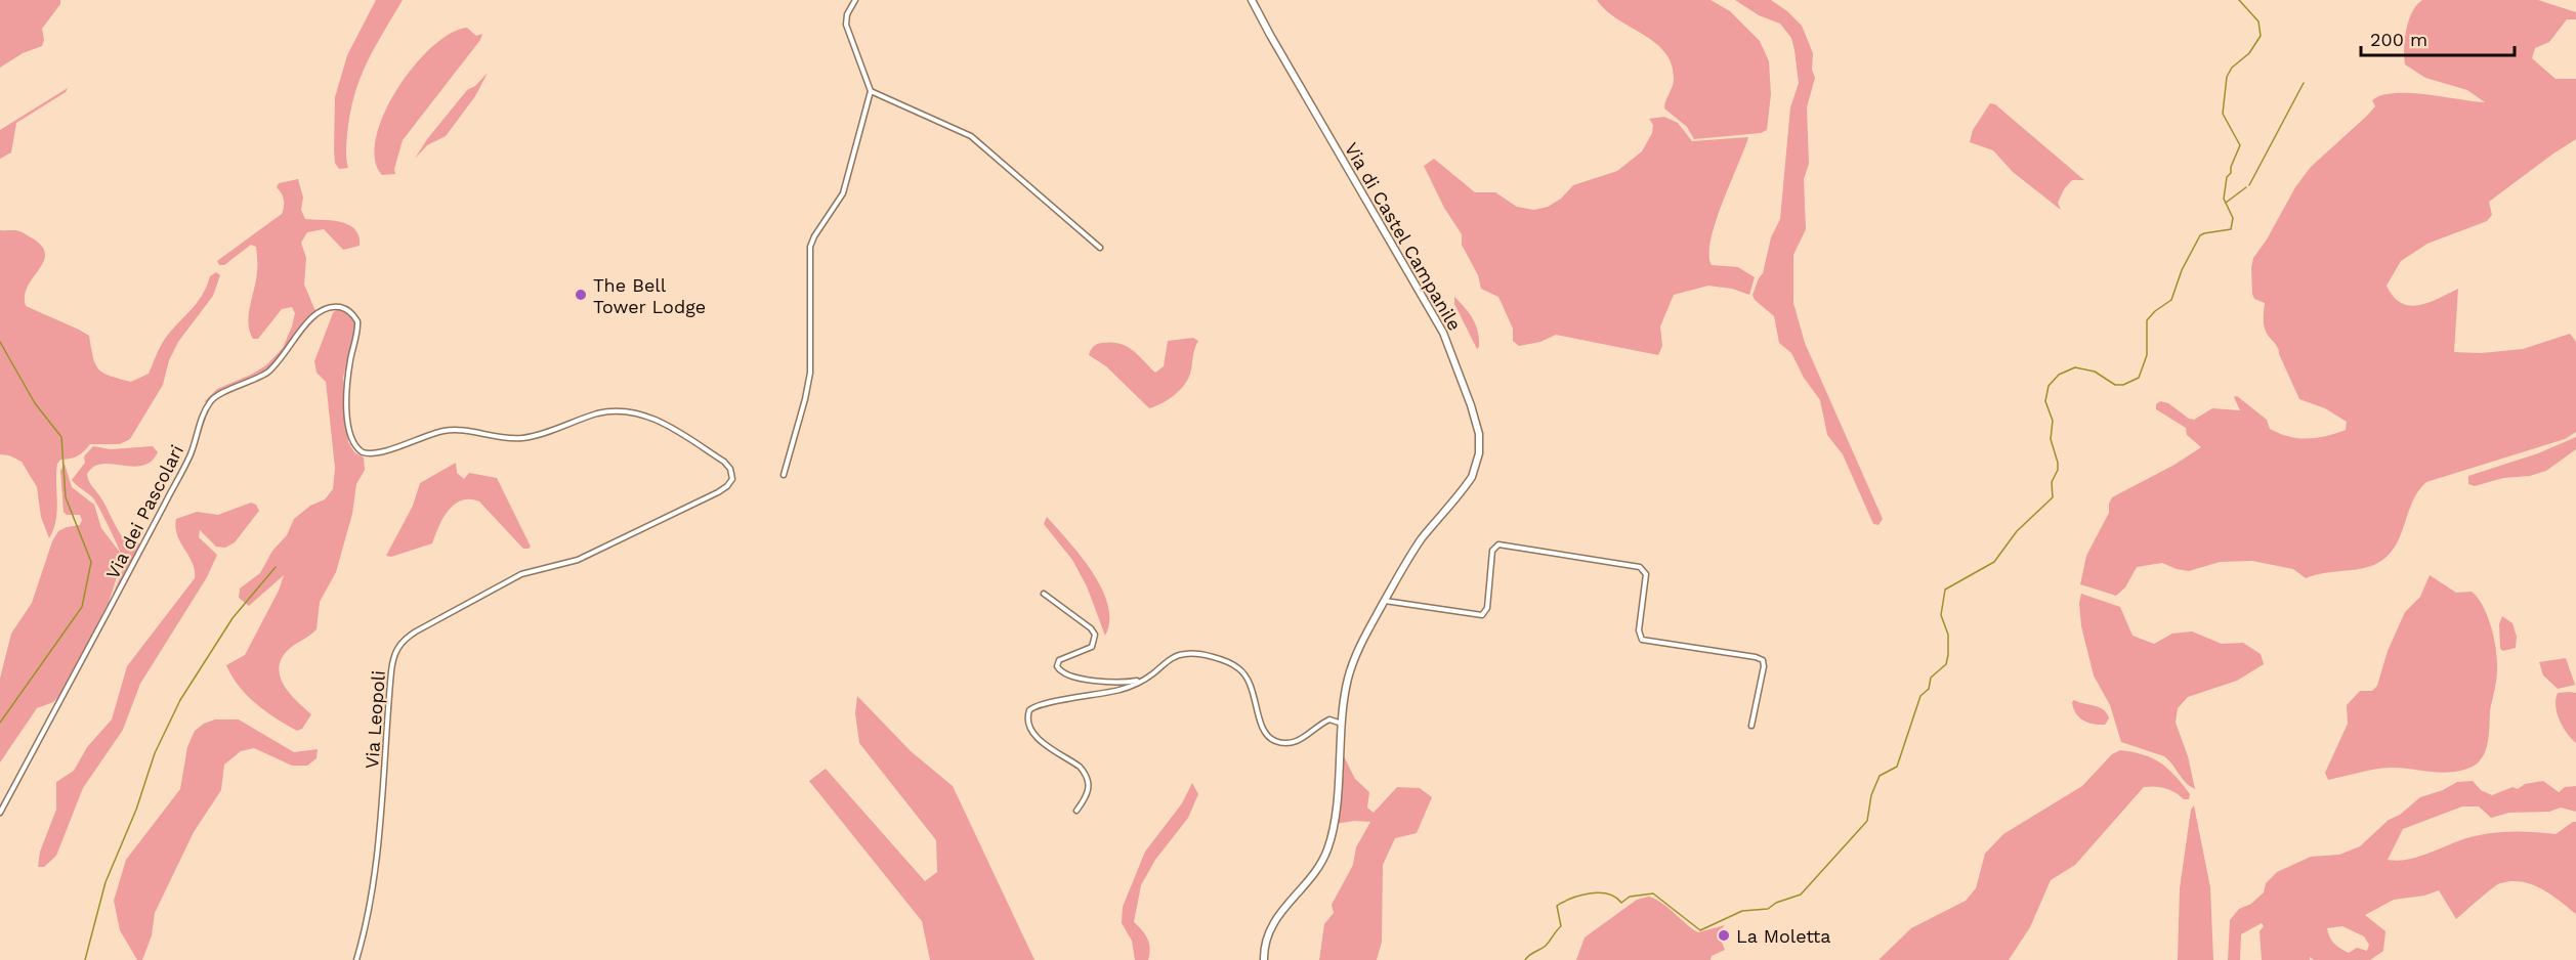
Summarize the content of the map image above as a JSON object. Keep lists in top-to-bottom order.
{
  "streets": {
    "street": ["Via di Castel Campanile", "Via dei Pascolari", "Via Leopoli"]
  },
  "crossings": [
    ["Via dei Pascolari", "Via Leopoli"]
  ],
  "places": ["The Bell Tower Lodge", "La Moletta"],
  "scale_bar": "200 m"
}
